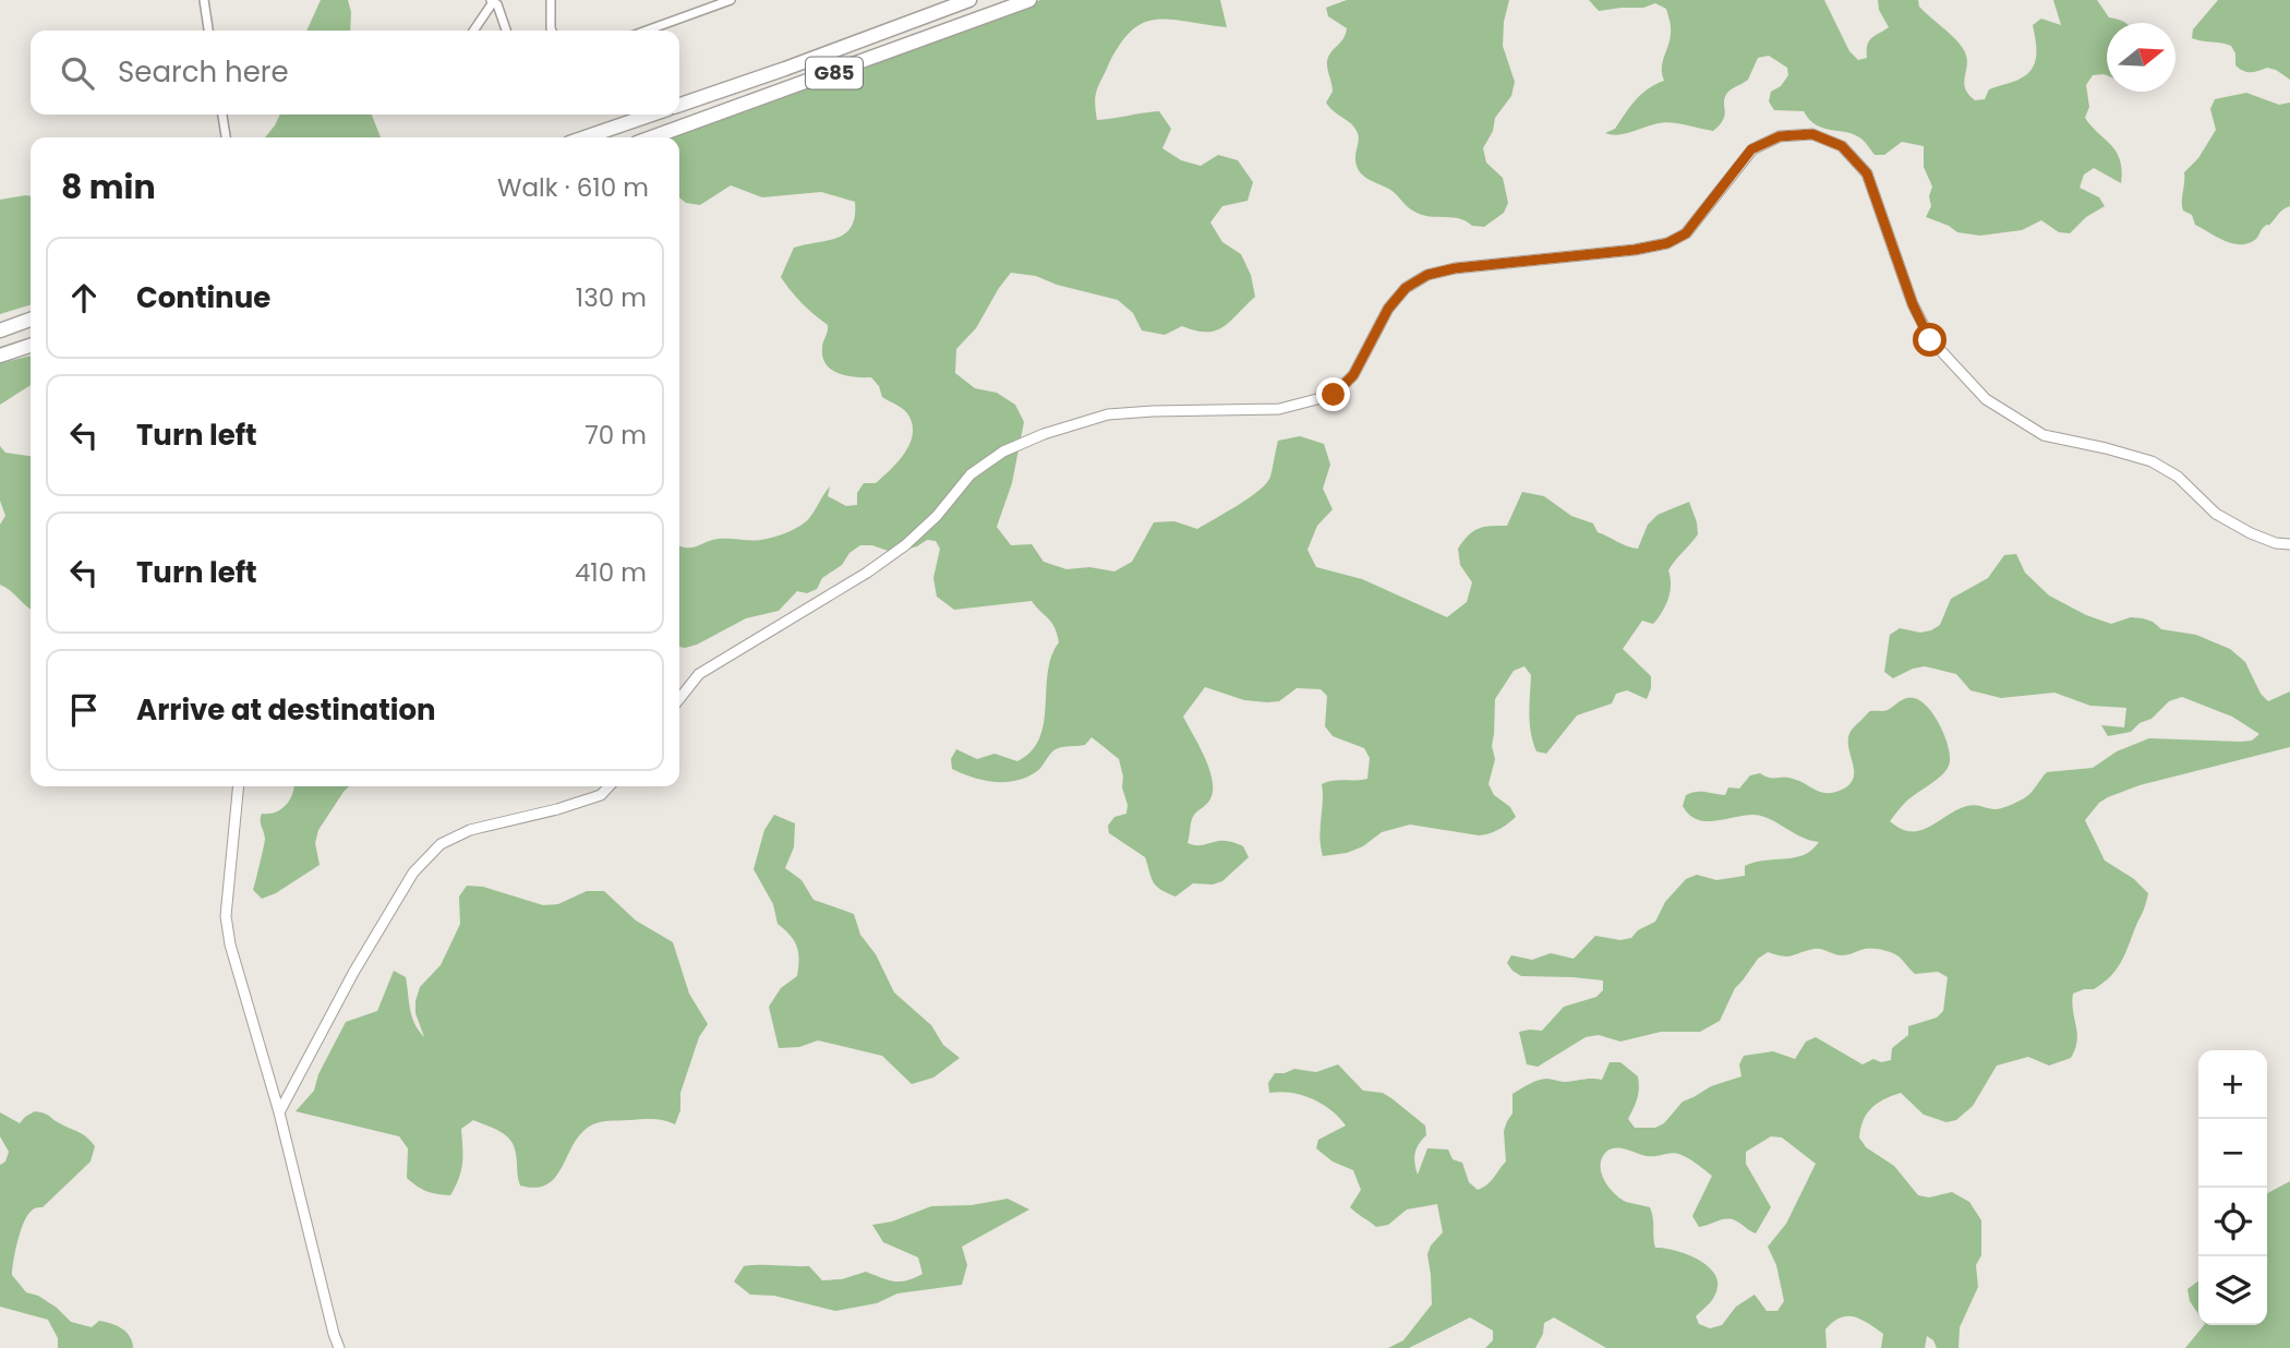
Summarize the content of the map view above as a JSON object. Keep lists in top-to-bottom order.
{
  "streets": {
    "highway": ["G85"]
  },
  "north": "right",
  "page": {
    "search": "Search here",
    "heading": ["8 min", "Walk · 610 m"],
    "list": [
      ["Continue", "130 m"],
      ["Turn left", "70 m"],
      ["Turn left", "410 m"],
      "Arrive at destination"
    ],
    "map_buttons": ["+", "−"]
  }
}
